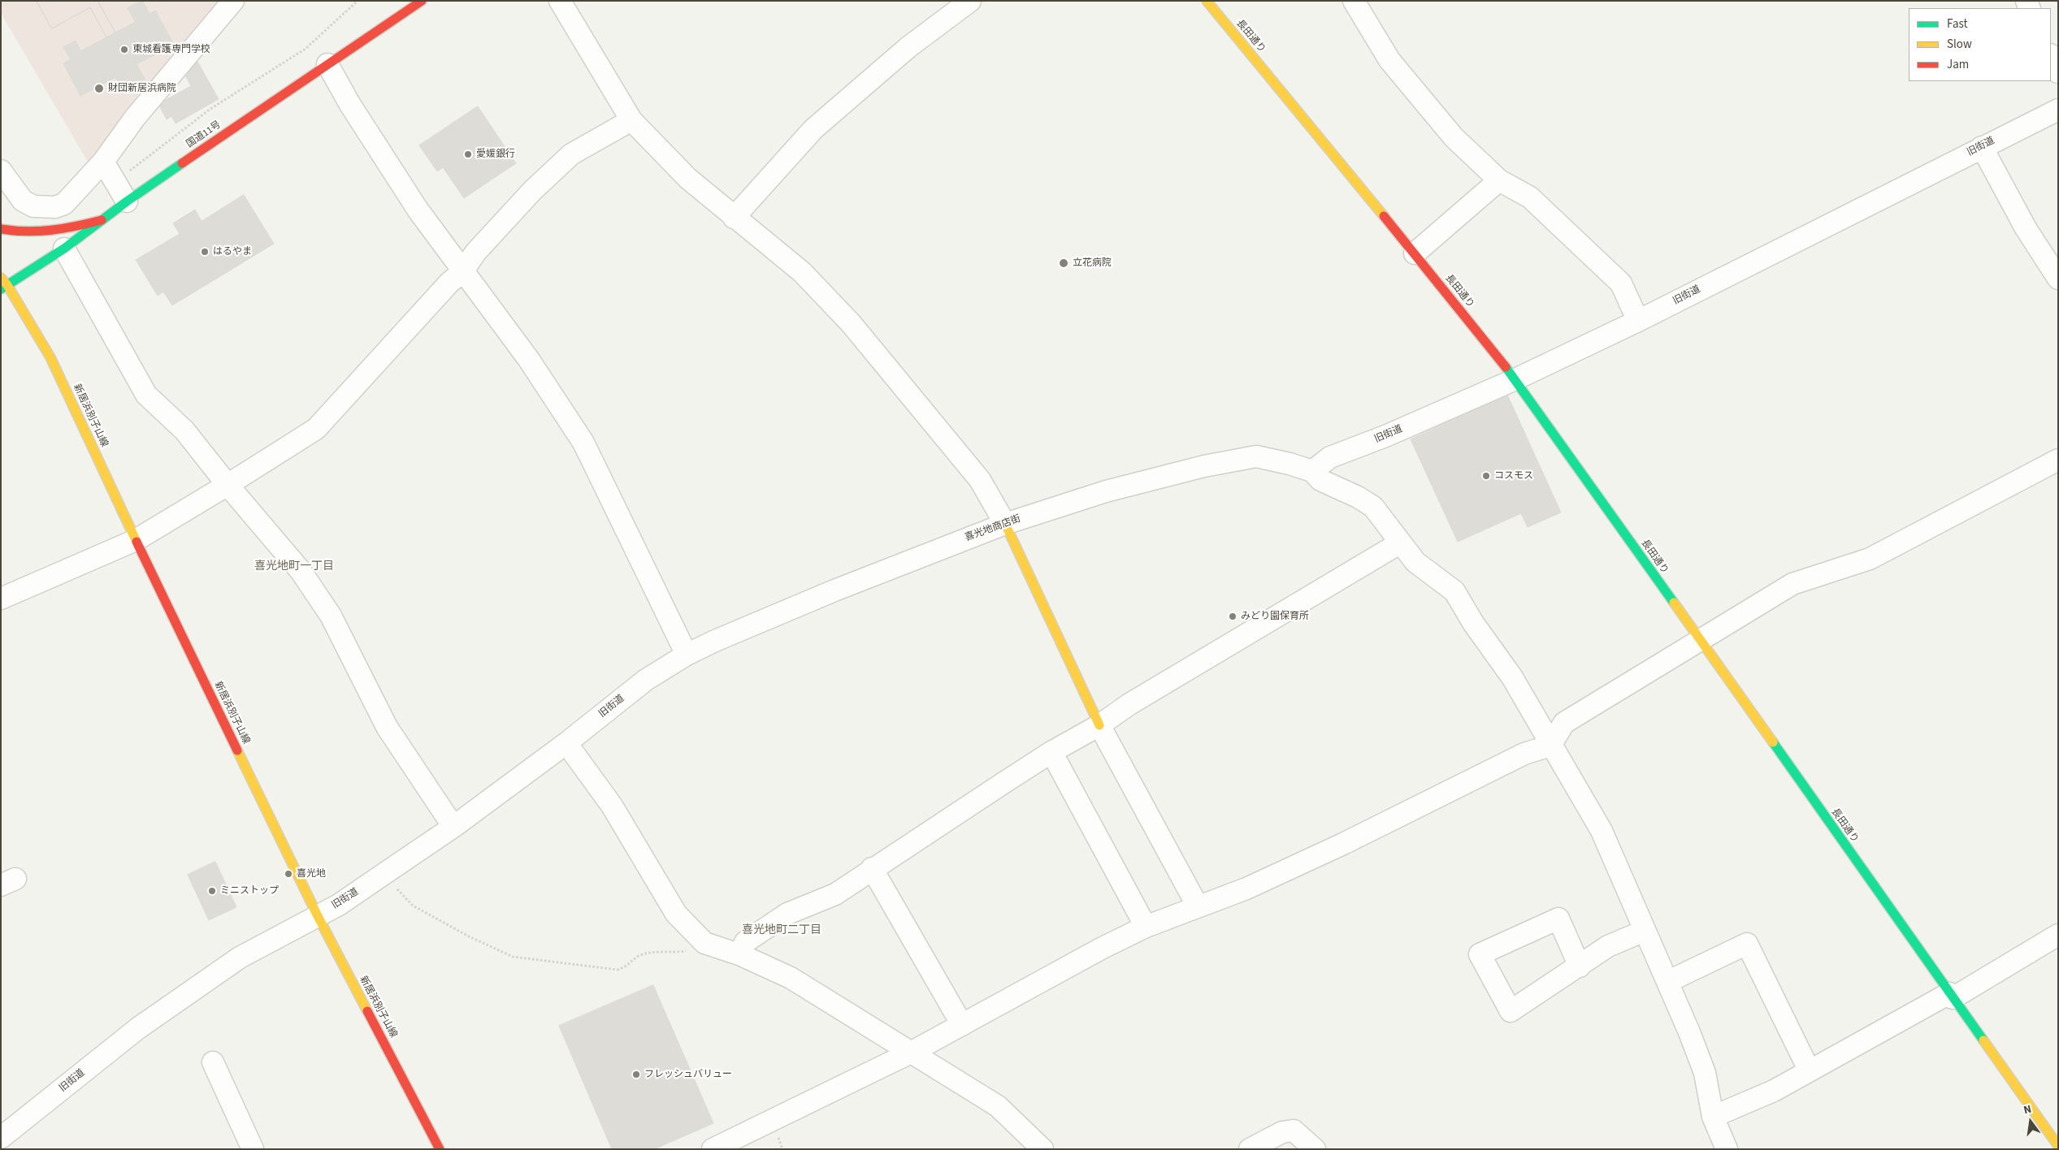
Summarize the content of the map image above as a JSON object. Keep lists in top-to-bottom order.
{
  "streets": {
    "main road": ["長田通り", "国道11号", "新居浜別子山線"],
    "street": ["旧街道", "喜光地商店街"]
  },
  "crossings": [
    ["長田通り", "旧街道"],
    ["国道11号", "新居浜別子山線"],
    ["旧街道", "新居浜別子山線"],
    ["旧街道", "喜光地商店街"]
  ],
  "districts": ["喜光地町一丁目", "喜光地町二丁目"],
  "places": [
    "東城看護専門学校",
    "財団新居浜病院",
    "愛媛銀行",
    "はるやま",
    "立花病院",
    "コスモス",
    "みどり園保育所",
    "喜光地",
    "ミニストップ",
    "フレッシュバリュー"
  ],
  "legend": ["Fast", "Slow", "Jam"],
  "north": "top"
}
